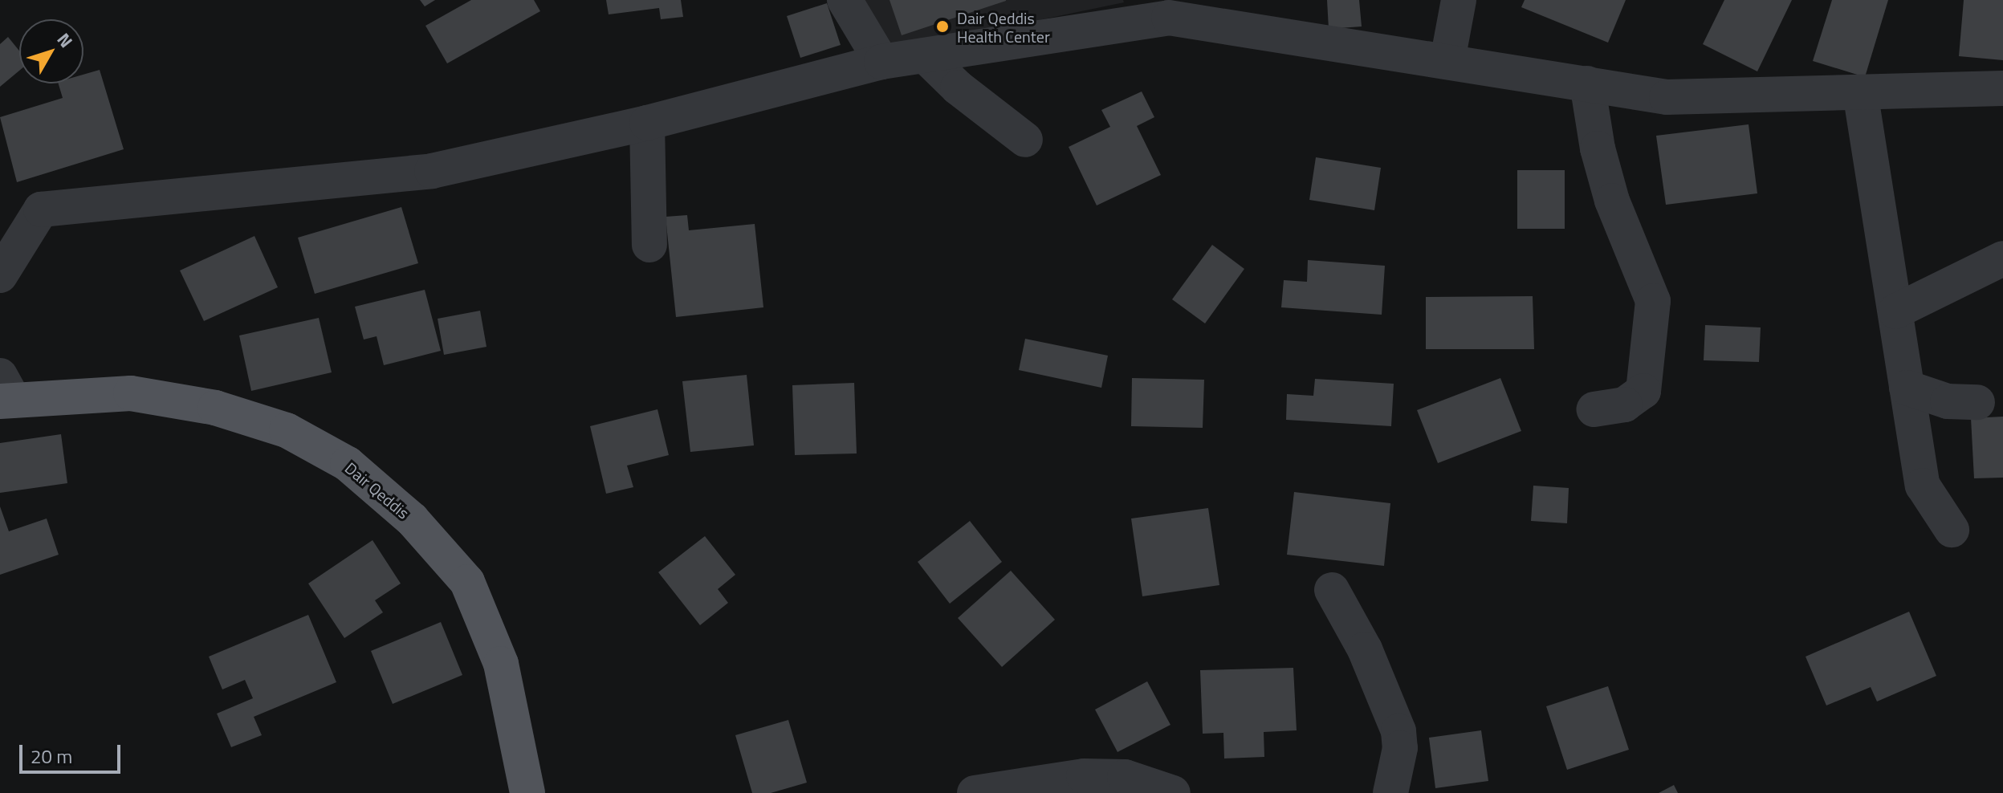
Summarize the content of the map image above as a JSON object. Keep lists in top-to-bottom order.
{
  "streets": {
    "main road": ["Dair Qeddis"]
  },
  "places": ["Dair Qeddis Health Center"],
  "scale_bar": "20 m",
  "north": "top right"
}
